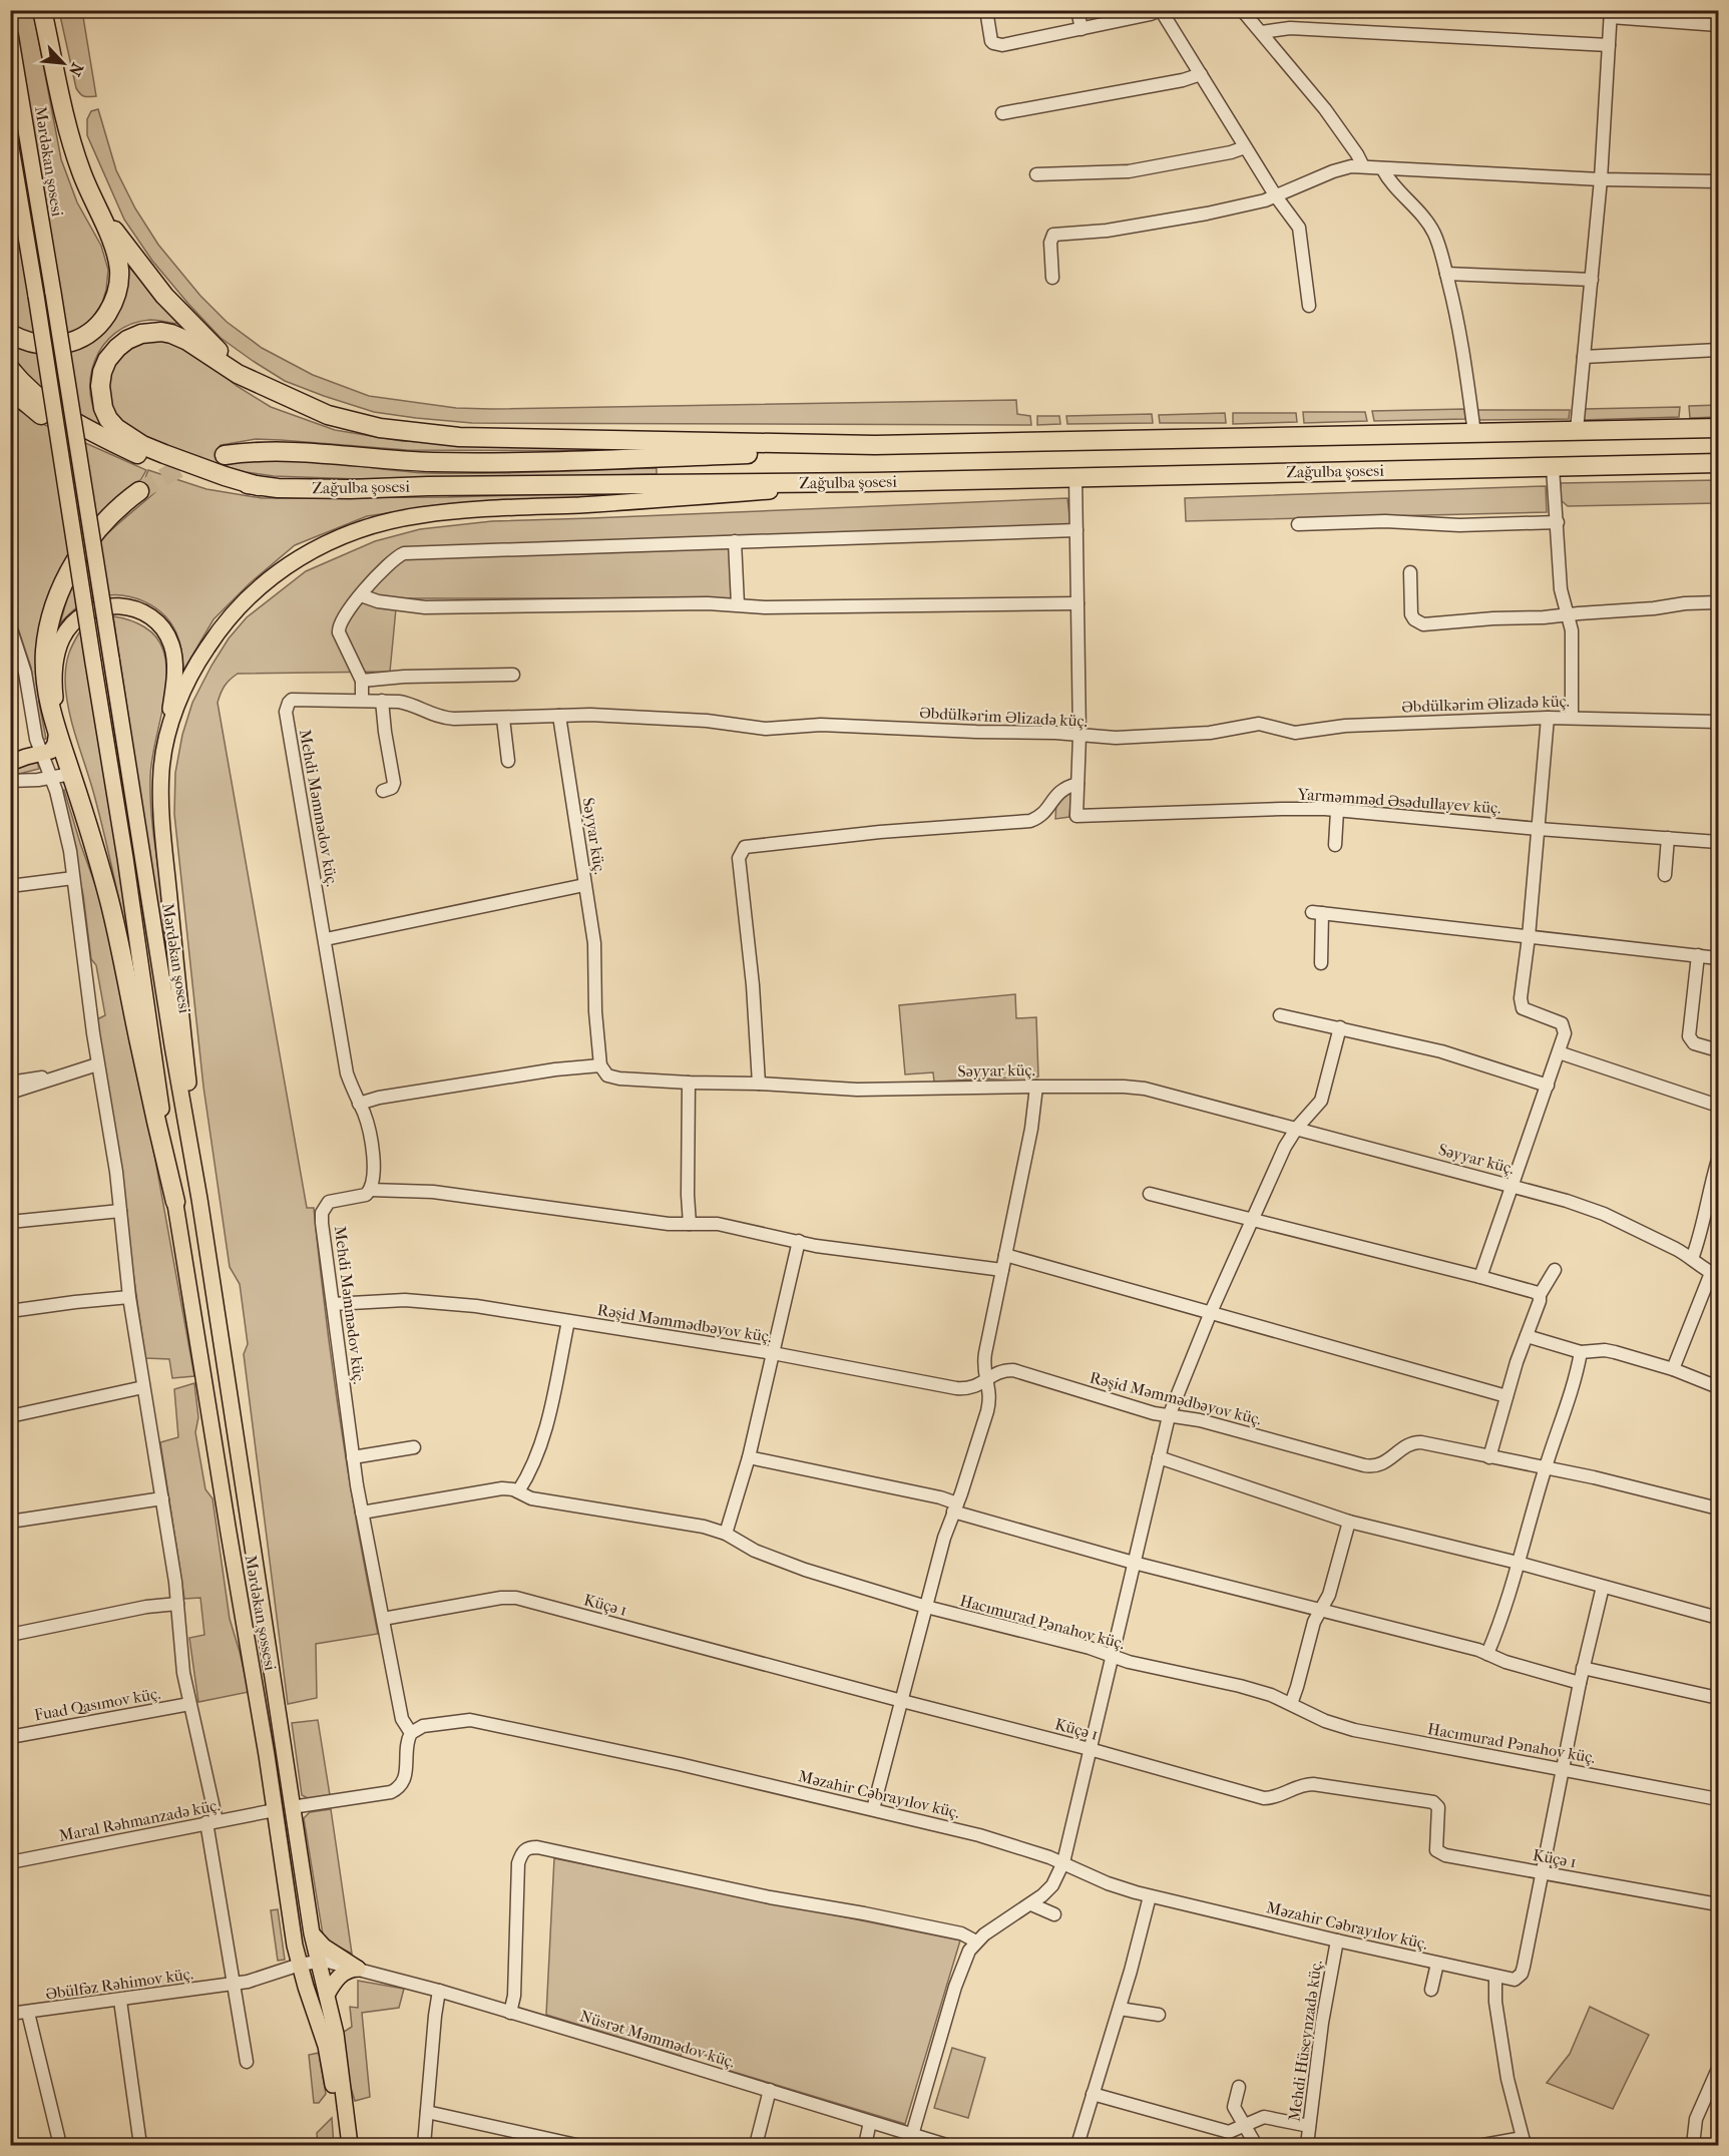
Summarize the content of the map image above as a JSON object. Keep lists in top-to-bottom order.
{
  "streets": {
    "highway": ["Zağulba şosesi"],
    "main road": ["Mərdəkan şosesi", "Mərdəkan şossesi"],
    "street": [
      "Əbdülkərim Əlizadə küç.",
      "Yarməmməd Əsədullayev küç.",
      "Mehdi Məmmədov küç.",
      "Səyyar küç.",
      "Rəşid Məmmədbəyov küç.",
      "Küçə 1",
      "Hacımurad Pənahov küç.",
      "Fuad Qasımov küç.",
      "Məzahir Cəbrayılov küç.",
      "Maral Rəhmanzadə küç.",
      "Əbülfəz Rəhimov küç.",
      "Nüsrət Məmmədov küç.",
      "Mehdi Hüseynzadə küç."
    ]
  },
  "crossings": [
    ["Mərdəkan şosesi", "Mərdəkan şossesi"],
    ["Əbdülkərim Əlizadə küç.", "Mehdi Məmmədov küç."],
    ["Əbdülkərim Əlizadə küç.", "Səyyar küç."],
    ["Mehdi Məmmədov küç.", "Rəşid Məmmədbəyov küç."],
    ["Mehdi Məmmədov küç.", "Küçə 1"],
    ["Mehdi Məmmədov küç.", "Hacımurad Pənahov küç."],
    ["Mehdi Məmmədov küç.", "Məzahir Cəbrayılov küç."],
    ["Mərdəkan şossesi", "Maral Rəhmanzadə küç."],
    ["Mərdəkan şossesi", "Əbülfəz Rəhimov küç."],
    ["Mərdəkan şossesi", "Nüsrət Məmmədov küç."],
    ["Məzahir Cəbrayılov küç.", "Mehdi Hüseynzadə küç."],
    ["Əbülfəz Rəhimov küç.", "Nüsrət Məmmədov küç."]
  ],
  "north": "bottom right"
}
